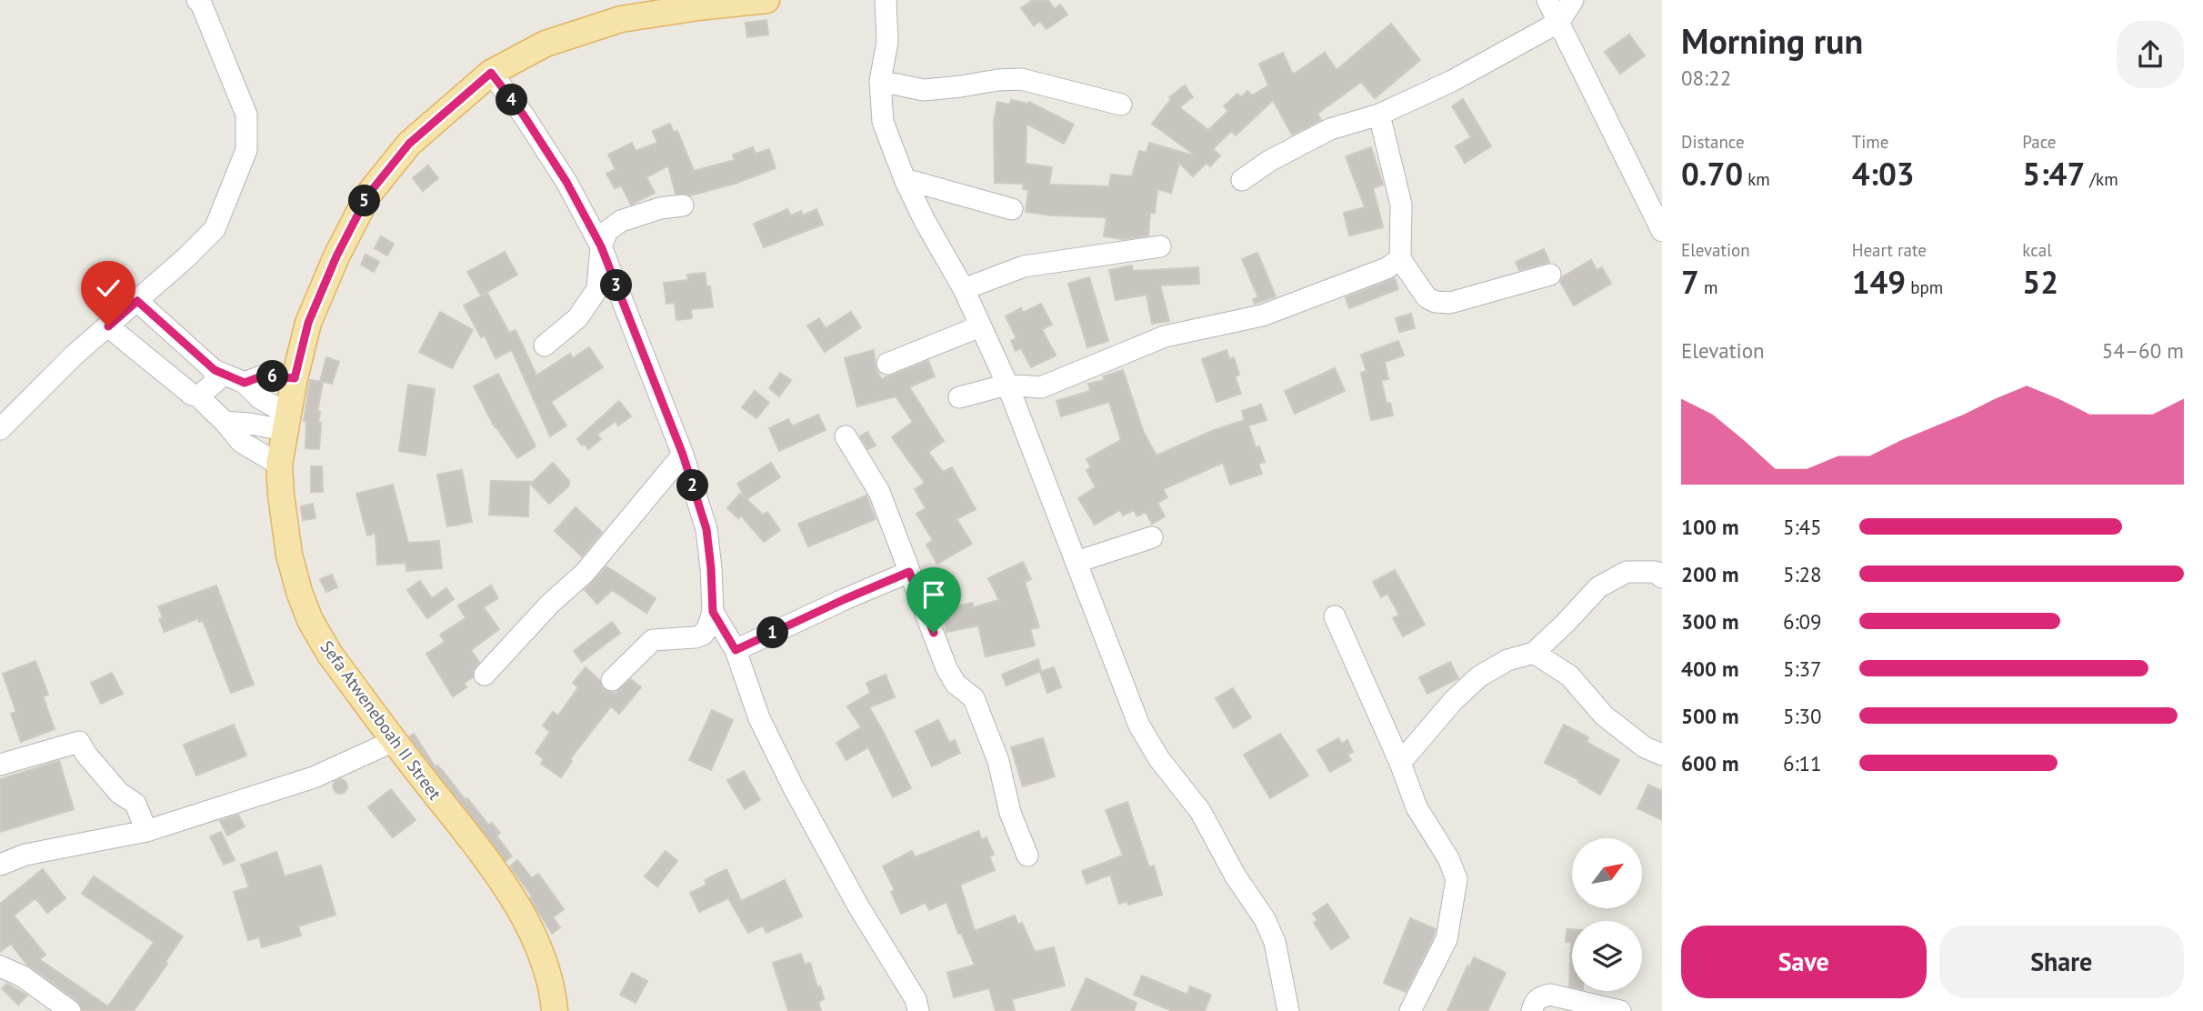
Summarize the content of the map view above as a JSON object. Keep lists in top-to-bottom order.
{
  "streets": {
    "main road": ["Sefa Atweneboah II Street"]
  },
  "north": "top right",
  "page": {
    "heading": ["Morning run", "08:22"],
    "pins": [
      "4",
      "5",
      "3",
      "6",
      "2",
      "1"
    ],
    "stats": [
      ["Distance", "0.70 km"],
      ["Time", "4:03"],
      ["Pace", "5:47 /km"],
      ["Elevation", "7 m"],
      ["Heart rate", "149 bpm"],
      ["kcal", "52"]
    ],
    "chart": ["Elevation", "54–60 m"],
    "list": [
      {
        "name": "100 m",
        "note": "5:45"
      },
      {
        "name": "200 m",
        "note": "5:28"
      },
      {
        "name": "300 m",
        "note": "6:09"
      },
      {
        "name": "400 m",
        "note": "5:37"
      },
      {
        "name": "500 m",
        "note": "5:30"
      },
      {
        "name": "600 m",
        "note": "6:11"
      }
    ],
    "buttons": ["Save", "Share"]
  }
}
